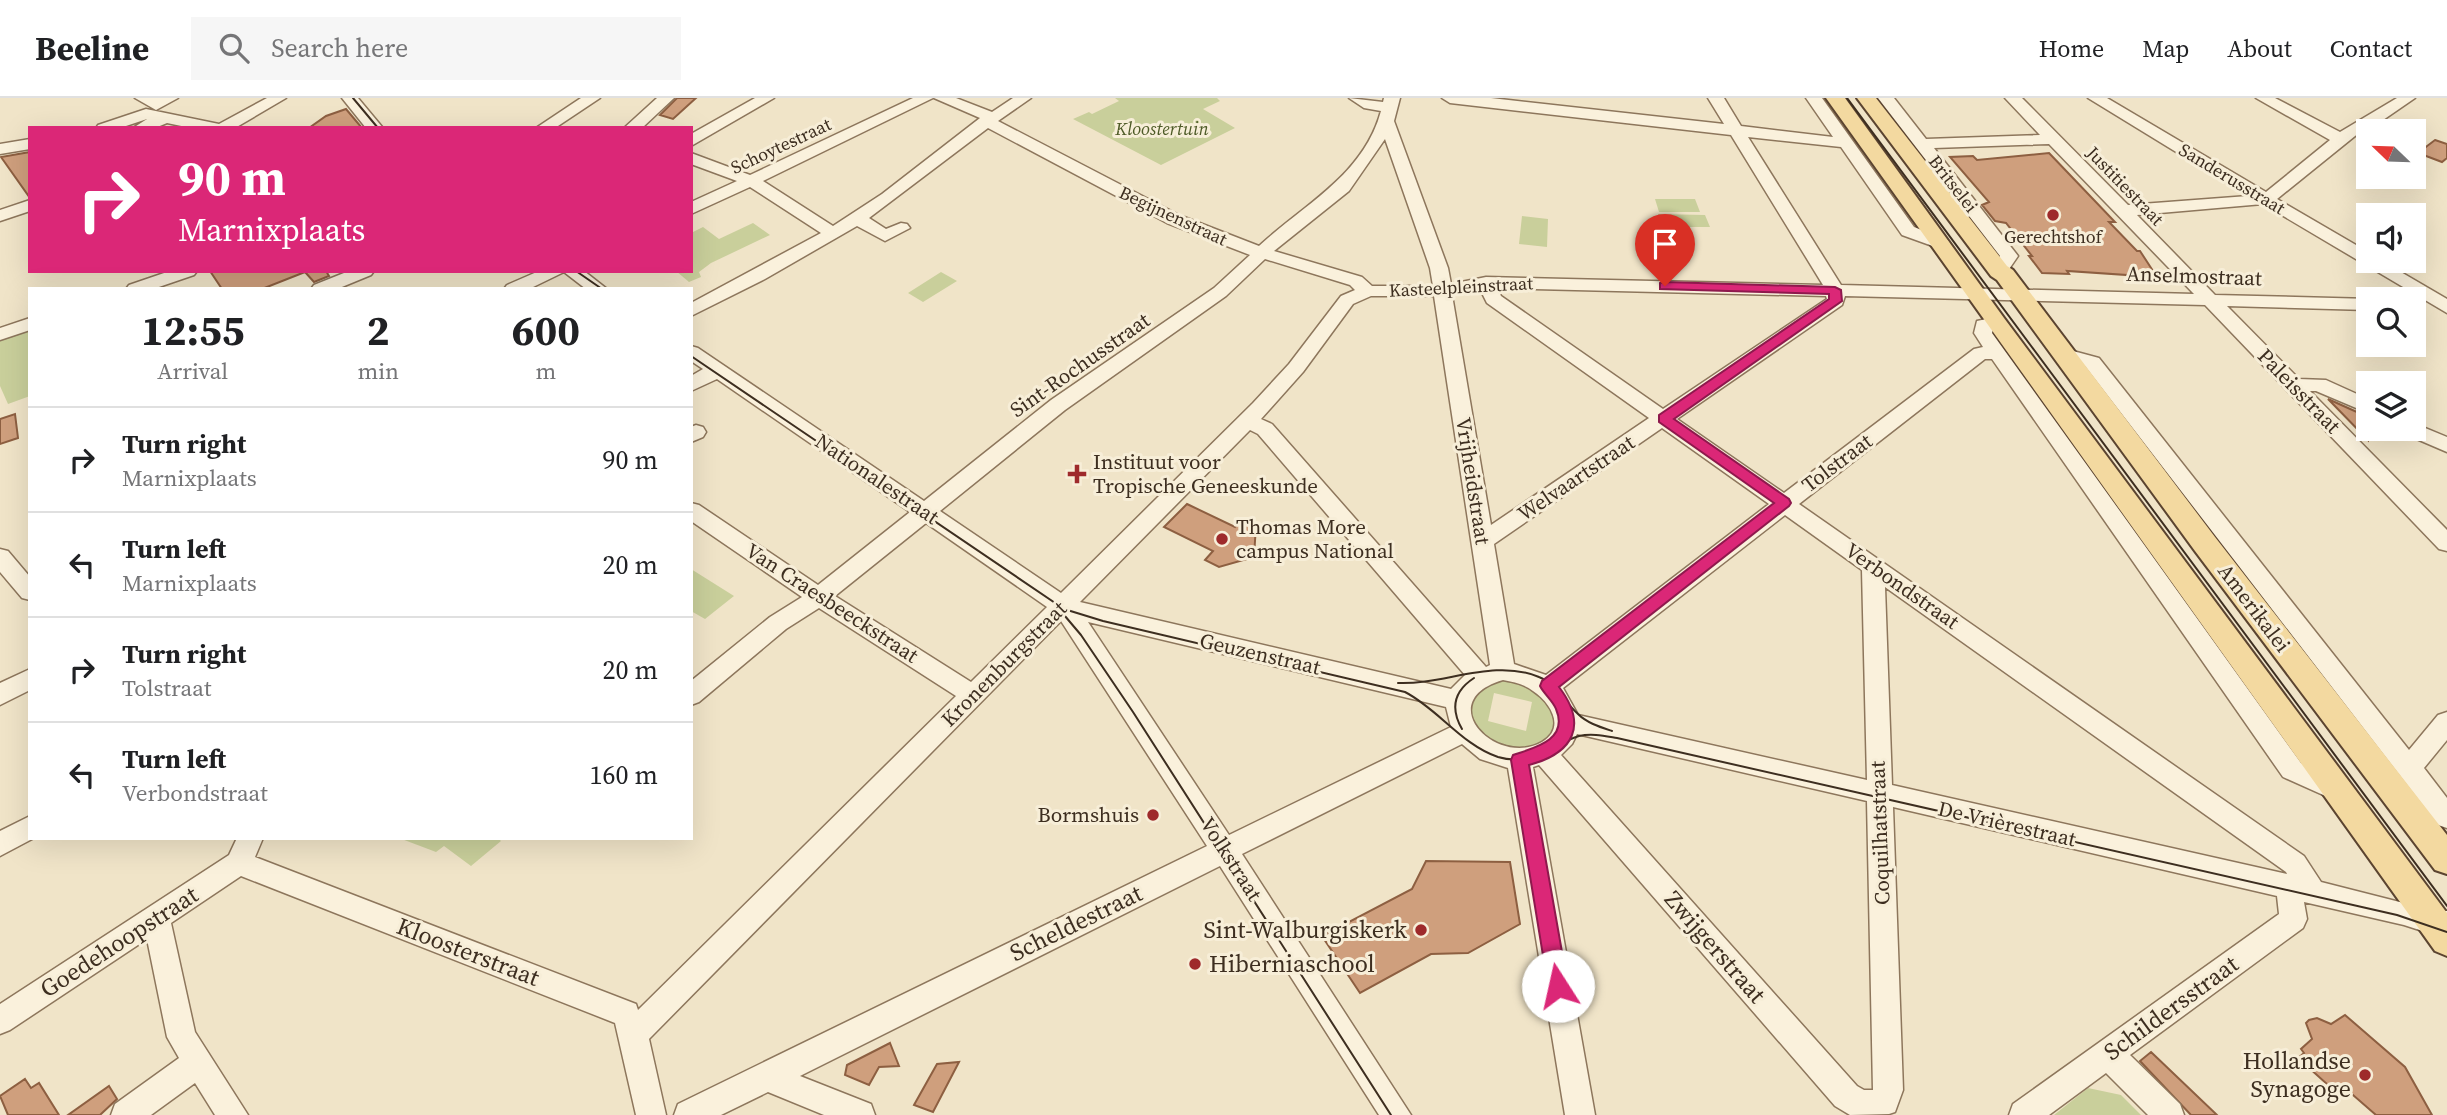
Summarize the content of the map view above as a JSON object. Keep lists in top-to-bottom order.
{
  "streets": {
    "main road": ["Britselei", "Amerikalei"],
    "street": [
      "Schoytestraat",
      "Sanderusstraat",
      "Justitiestraat",
      "Begijnenstraat",
      "Anselmostraat",
      "Kasteelpleinstraat",
      "Sint-Rochusstraat",
      "Paleisstraat",
      "Tolstraat",
      "Welvaartstraat",
      "Nationalestraat",
      "Vrijheidstraat",
      "Verbondstraat",
      "Van Craesbeeckstraat",
      "Geuzenstraat",
      "Kronenburgstraat",
      "De Vrièrestraat",
      "Coquilhatstraat",
      "Volkstraat",
      "Scheldestraat",
      "Goedehoopstraat",
      "Zwijgerstraat",
      "Kloosterstraat",
      "Schildersstraat"
    ]
  },
  "crossings": [
    ["Britselei", "Anselmostraat"],
    ["Britselei", "Amerikalei"],
    ["Justitiestraat", "Anselmostraat"],
    ["Justitiestraat", "Paleisstraat"],
    ["Begijnenstraat", "Kasteelpleinstraat"],
    ["Begijnenstraat", "Sint-Rochusstraat"],
    ["Begijnenstraat", "Kronenburgstraat"],
    ["Anselmostraat", "Paleisstraat"],
    ["Anselmostraat", "Amerikalei"],
    ["Kasteelpleinstraat", "Welvaartstraat"],
    ["Kasteelpleinstraat", "Vrijheidstraat"],
    ["Kasteelpleinstraat", "Verbondstraat"],
    ["Kasteelpleinstraat", "Amerikalei"],
    ["Kasteelpleinstraat", "Kronenburgstraat"],
    ["Sint-Rochusstraat", "Nationalestraat"],
    ["Sint-Rochusstraat", "Van Craesbeeckstraat"],
    ["Tolstraat", "Vrijheidstraat"],
    ["Tolstraat", "Verbondstraat"],
    ["Tolstraat", "Geuzenstraat"],
    ["Tolstraat", "De Vrièrestraat"],
    ["Tolstraat", "Scheldestraat"],
    ["Tolstraat", "Zwijgerstraat"],
    ["Welvaartstraat", "Vrijheidstraat"],
    ["Welvaartstraat", "Verbondstraat"],
    ["Nationalestraat", "Geuzenstraat"],
    ["Nationalestraat", "Kronenburgstraat"],
    ["Nationalestraat", "Volkstraat"],
    ["Vrijheidstraat", "Geuzenstraat"],
    ["Vrijheidstraat", "De Vrièrestraat"],
    ["Vrijheidstraat", "Scheldestraat"],
    ["Vrijheidstraat", "Zwijgerstraat"],
    ["Verbondstraat", "De Vrièrestraat"],
    ["Verbondstraat", "Coquilhatstraat"],
    ["Verbondstraat", "Schildersstraat"],
    ["Van Craesbeeckstraat", "Kronenburgstraat"],
    ["Amerikalei", "De Vrièrestraat"],
    ["Geuzenstraat", "Kronenburgstraat"],
    ["Geuzenstraat", "De Vrièrestraat"],
    ["Geuzenstraat", "Volkstraat"],
    ["Geuzenstraat", "Scheldestraat"],
    ["Geuzenstraat", "Zwijgerstraat"],
    ["Kronenburgstraat", "Volkstraat"],
    ["Kronenburgstraat", "Kloosterstraat"],
    ["De Vrièrestraat", "Coquilhatstraat"],
    ["De Vrièrestraat", "Scheldestraat"],
    ["De Vrièrestraat", "Zwijgerstraat"],
    ["De Vrièrestraat", "Schildersstraat"],
    ["Coquilhatstraat", "Zwijgerstraat"],
    ["Volkstraat", "Scheldestraat"],
    ["Scheldestraat", "Zwijgerstraat"],
    ["Goedehoopstraat", "Kloosterstraat"]
  ],
  "parks": ["Kloostertuin"],
  "places": {
    "other": [
      "Gerechtshof",
      "Thomas More campus National",
      "Bormshuis",
      "Sint-Walburgiskerk",
      "Hiberniaschool",
      "Hollandse Synagoge"
    ],
    "health": ["Instituut voor Tropische Geneeskunde"]
  },
  "north": "top left",
  "page": {
    "header": "Beeline",
    "search": "Search here",
    "nav": [
      "Home",
      "Map",
      "About",
      "Contact"
    ],
    "turn": ["90 m", "Marnixplaats"],
    "eta": [
      "12:55",
      "Arrival",
      "2",
      "min",
      "600",
      "m"
    ],
    "list": [
      {
        "name": "Turn right",
        "note": "Marnixplaats",
        "value": "90 m"
      },
      {
        "name": "Turn left",
        "note": "Marnixplaats",
        "value": "20 m"
      },
      {
        "name": "Turn right",
        "note": "Tolstraat",
        "value": "20 m"
      },
      {
        "name": "Turn left",
        "note": "Verbondstraat",
        "value": "160 m"
      }
    ]
  }
}
